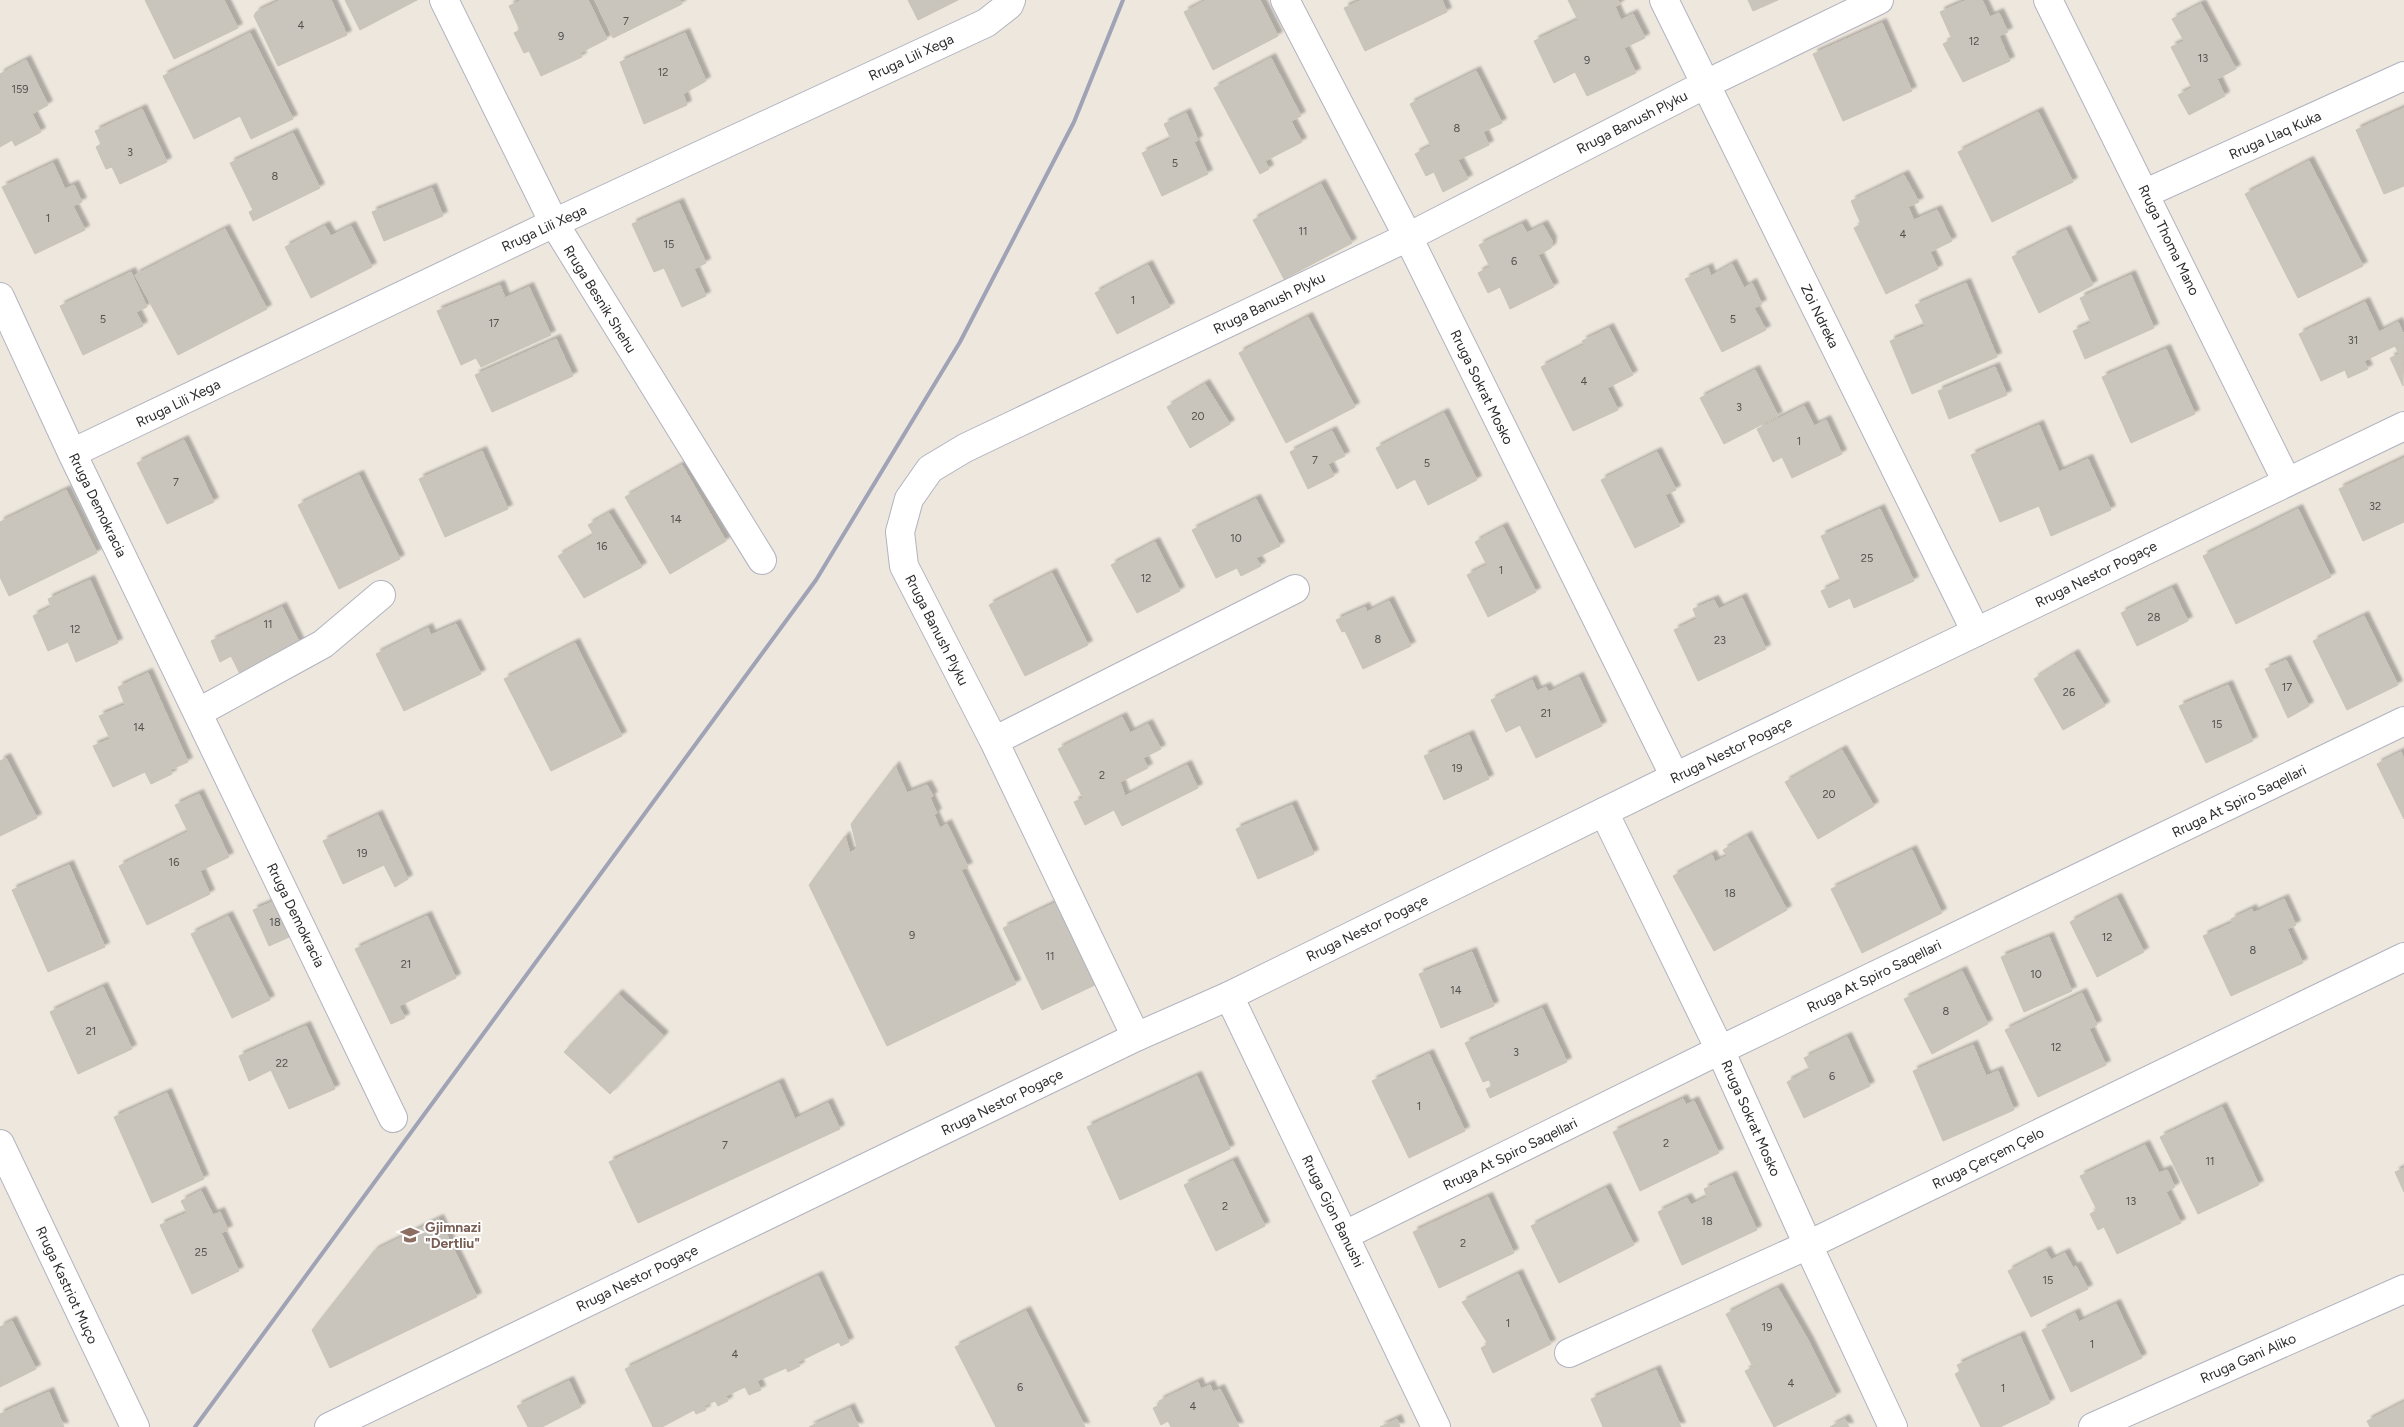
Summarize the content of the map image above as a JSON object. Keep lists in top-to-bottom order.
{
  "streets": {
    "street": [
      "Rruga Lili Xega",
      "Rruga Banush Plyku",
      "Rruga Llaq Kuka",
      "Rruga Thoma Mano",
      "Rruga Besnik Shehu",
      "Zoi Ndreka",
      "Rruga Sokrat Mosko",
      "Rruga Demokracia",
      "Rruga Nestor Pogaçe",
      "Rruga At Spiro Saqellari",
      "Rruga Çerçem Çelo",
      "Rruga Gjon Banushi",
      "Rruga Kastriot Muço",
      "Rruga Gani Aliko"
    ]
  },
  "crossings": [
    ["Rruga Lili Xega", "Rruga Besnik Shehu"],
    ["Rruga Lili Xega", "Rruga Demokracia"],
    ["Rruga Banush Plyku", "Zoi Ndreka"],
    ["Rruga Banush Plyku", "Rruga Sokrat Mosko"],
    ["Rruga Banush Plyku", "Rruga Nestor Pogaçe"],
    ["Rruga Llaq Kuka", "Rruga Thoma Mano"],
    ["Rruga Thoma Mano", "Rruga Nestor Pogaçe"],
    ["Zoi Ndreka", "Rruga Nestor Pogaçe"],
    ["Rruga Sokrat Mosko", "Rruga Nestor Pogaçe"],
    ["Rruga Sokrat Mosko", "Rruga At Spiro Saqellari"],
    ["Rruga Sokrat Mosko", "Rruga Çerçem Çelo"],
    ["Rruga Nestor Pogaçe", "Rruga Gjon Banushi"],
    ["Rruga At Spiro Saqellari", "Rruga Gjon Banushi"]
  ],
  "places": {
    "school or university": ["Gjimnazi \"Dertliu\""]
  },
  "house_numbers": [
    "7",
    "4",
    "9",
    "12",
    "13",
    "9",
    "12",
    "159",
    "8",
    "3",
    "5",
    "8",
    "1",
    "11",
    "4",
    "15",
    "6",
    "1",
    "5",
    "5",
    "17",
    "31",
    "4",
    "3",
    "20",
    "1",
    "7",
    "5",
    "7",
    "32",
    "14",
    "10",
    "16",
    "25",
    "1",
    "12",
    "28",
    "11",
    "12",
    "8",
    "23",
    "17",
    "26",
    "21",
    "15",
    "14",
    "19",
    "2",
    "20",
    "19",
    "16",
    "18",
    "18",
    "9",
    "12",
    "8",
    "11",
    "21",
    "10",
    "14",
    "8",
    "21",
    "12",
    "3",
    "22",
    "6",
    "1",
    "2",
    "7",
    "11",
    "13",
    "2",
    "18",
    "2",
    "25",
    "15",
    "1",
    "19",
    "1",
    "4",
    "4",
    "6",
    "1",
    "4"
  ]
}
